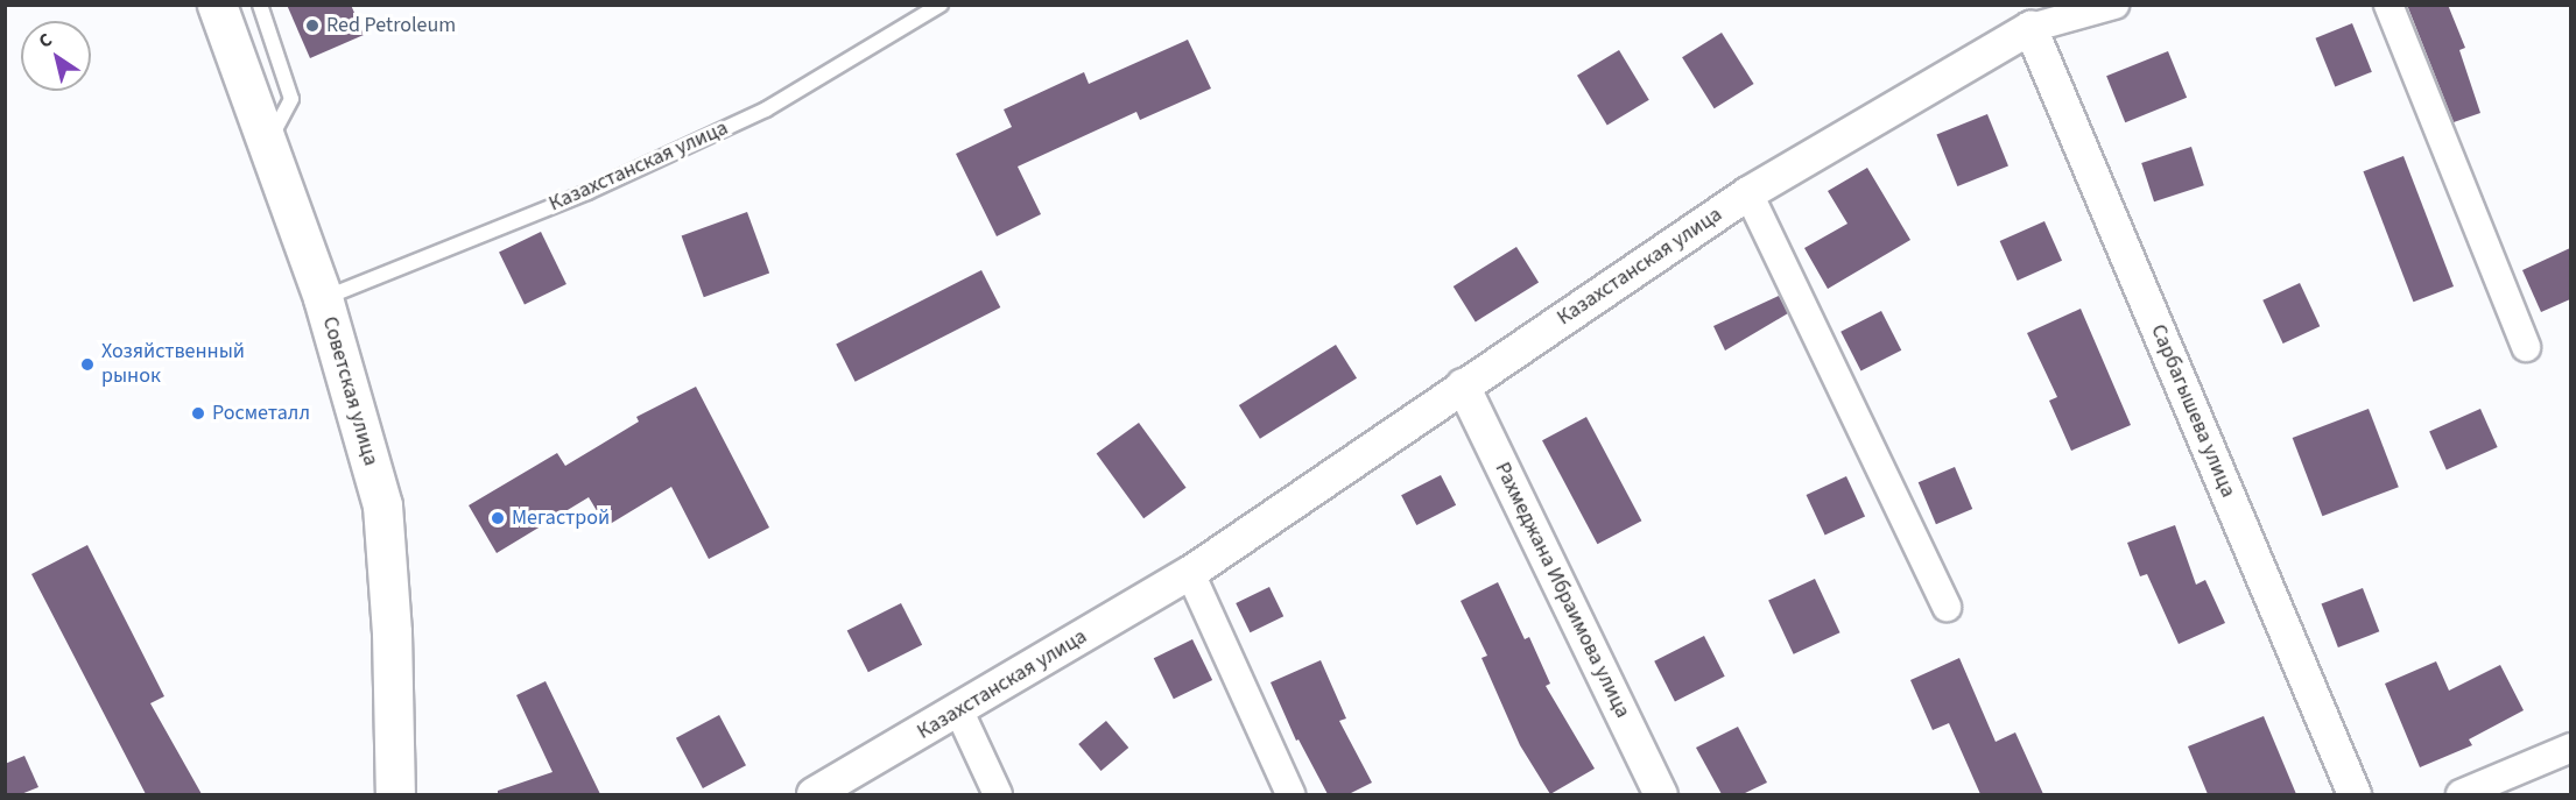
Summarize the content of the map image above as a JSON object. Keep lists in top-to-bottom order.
{
  "streets": {
    "main road": ["Советская улица"],
    "street": ["Казахстанская улица", "Сарбагышева улица", "Рахмеджана Ибраимова улица"]
  },
  "crossings": [
    ["Казахстанская улица", "Советская улица"],
    ["Казахстанская улица", "Сарбагышева улица"],
    ["Казахстанская улица", "Рахмеджана Ибраимова улица"]
  ],
  "places": [
    "Red Petroleum",
    "Хозяйственный рынок",
    "Росметалл",
    "Мегастрой"
  ],
  "north": "top left"
}
